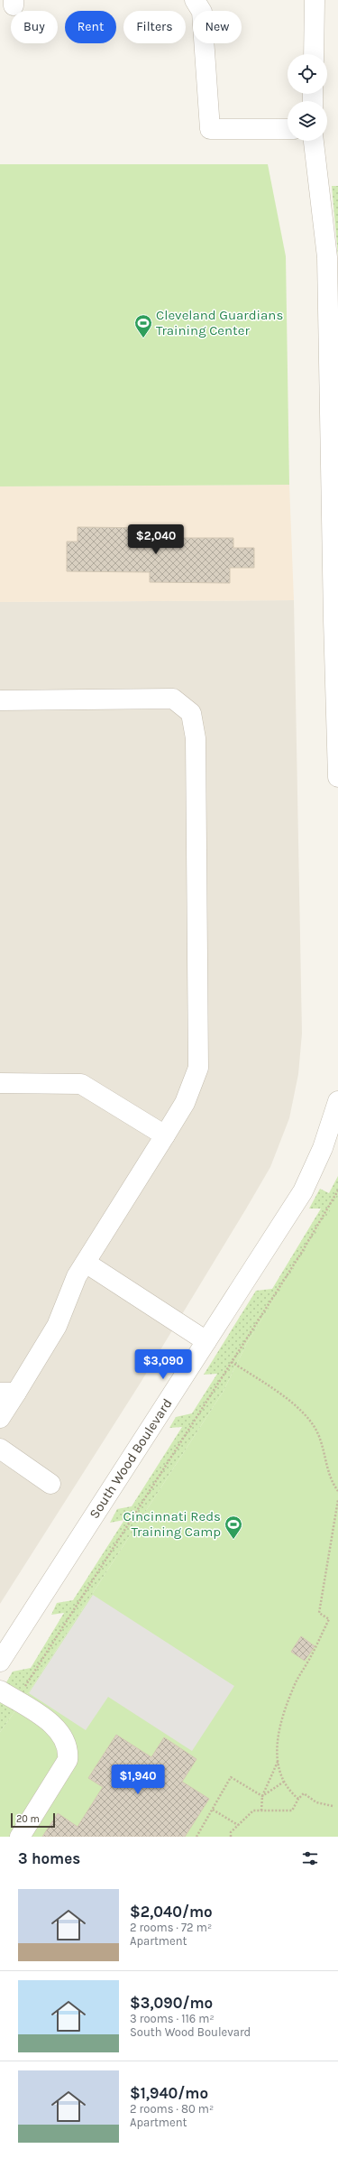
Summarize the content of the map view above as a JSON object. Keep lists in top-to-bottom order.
{
  "streets": {
    "street": ["South Wood Boulevard"]
  },
  "places": {
    "sports": ["Cleveland Guardians Training Center", "Cincinnati Reds Training Camp"]
  },
  "scale_bar": "20 m",
  "page": {
    "chip": [
      "Buy",
      "Rent",
      "Filters",
      "New"
    ],
    "price": ["$2,040", "$3,090", "$1,940"],
    "scale": "20 m",
    "heading": "3 homes",
    "list": [
      {
        "name": "$2,040/mo",
        "note": "2 rooms · 72 m² · Apartment"
      },
      {
        "name": "$3,090/mo",
        "note": "3 rooms · 116 m² · South Wood Boulevard"
      },
      {
        "name": "$1,940/mo",
        "note": "2 rooms · 80 m² · Apartment"
      }
    ]
  }
}
